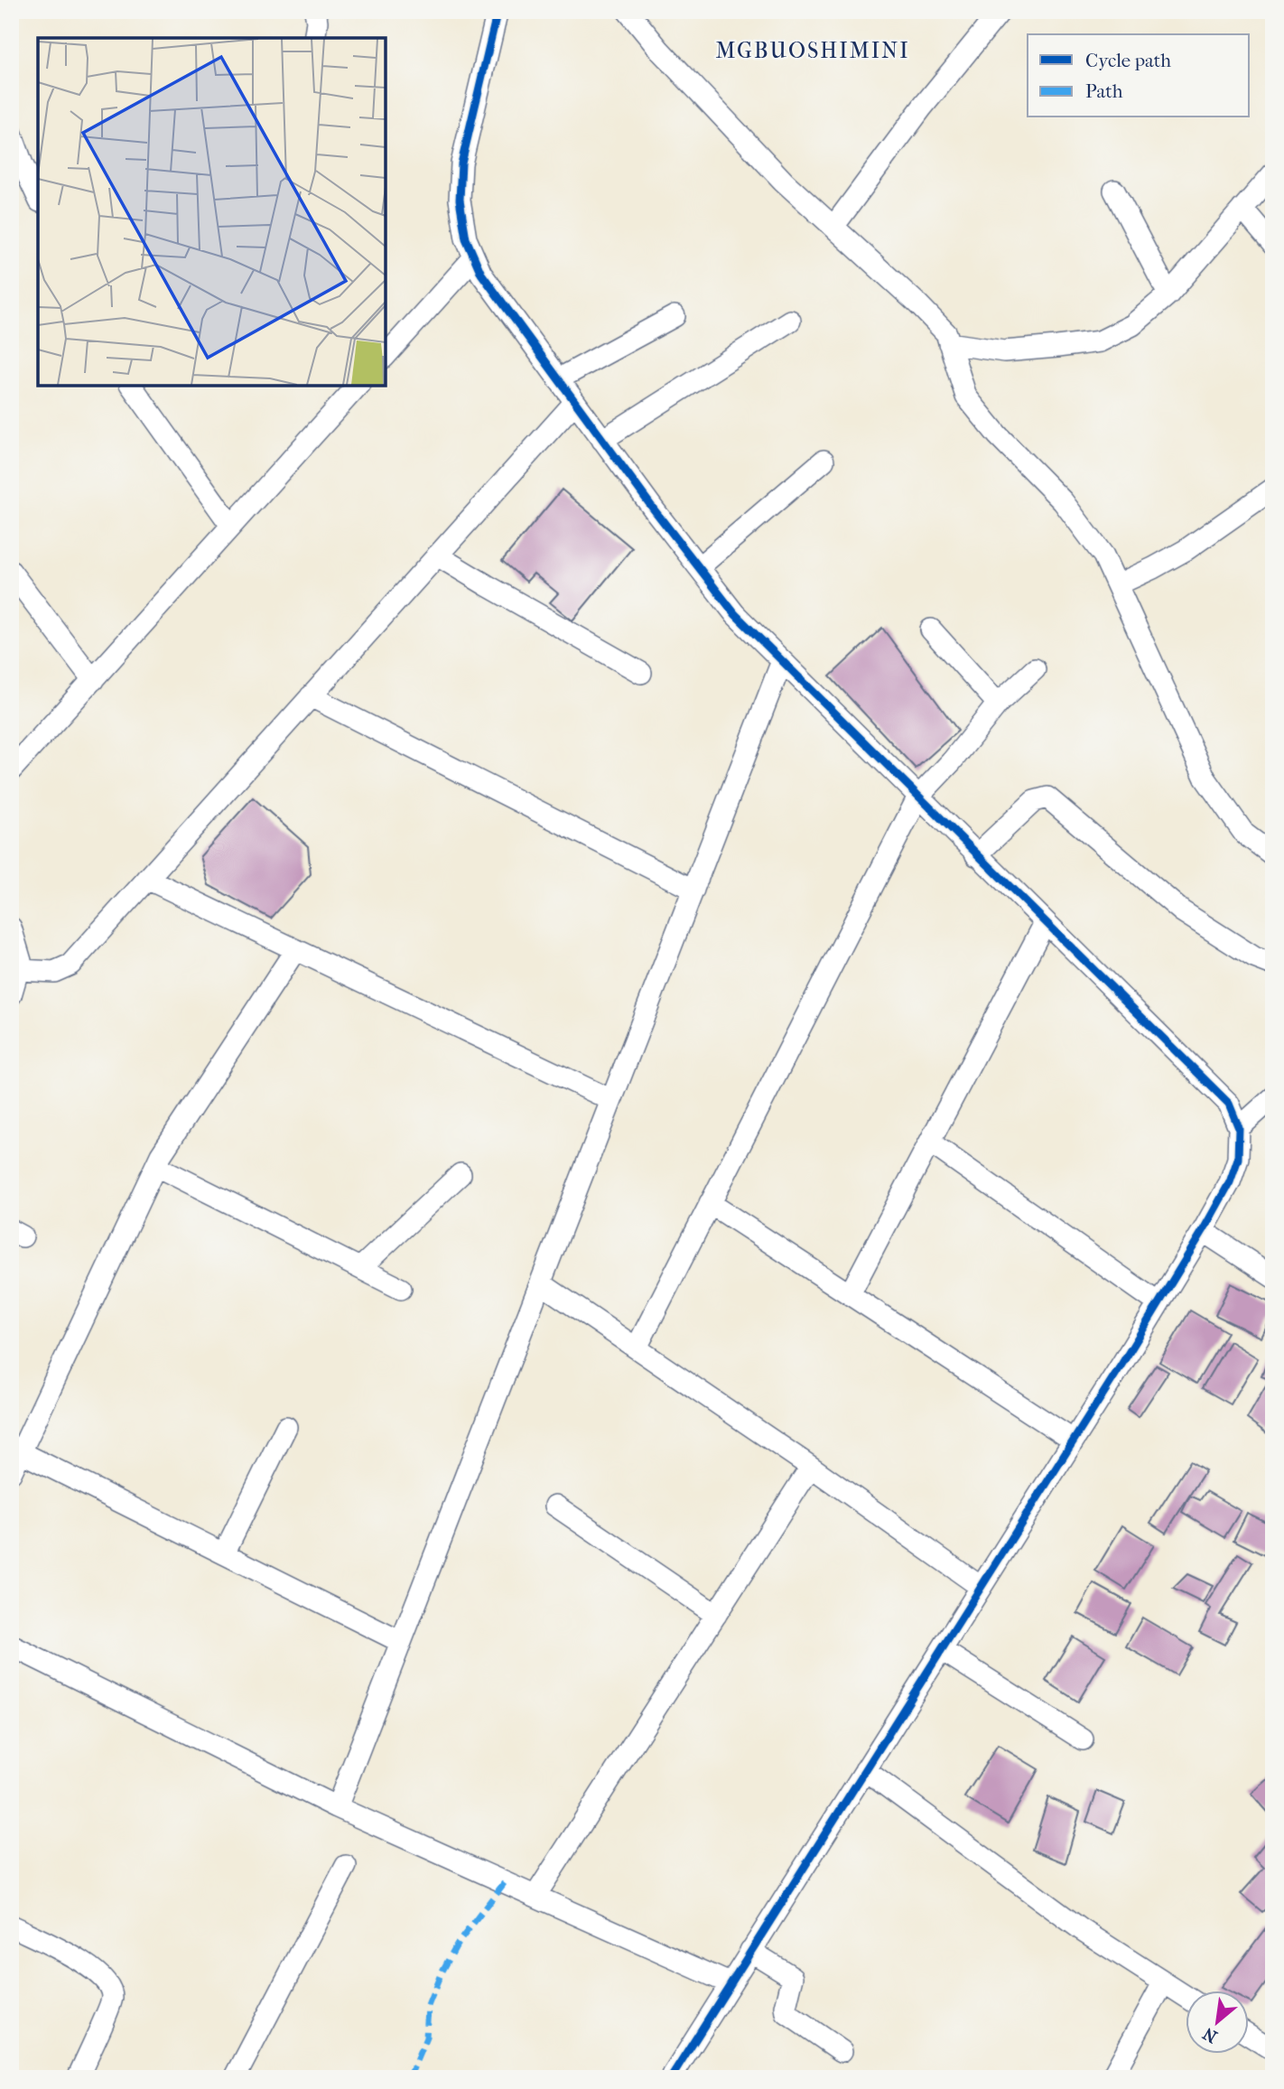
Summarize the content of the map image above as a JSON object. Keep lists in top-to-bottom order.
{
  "districts": ["MGBUOSHIMINI"],
  "legend": ["Cycle path", "Path"],
  "north": "bottom left"
}
